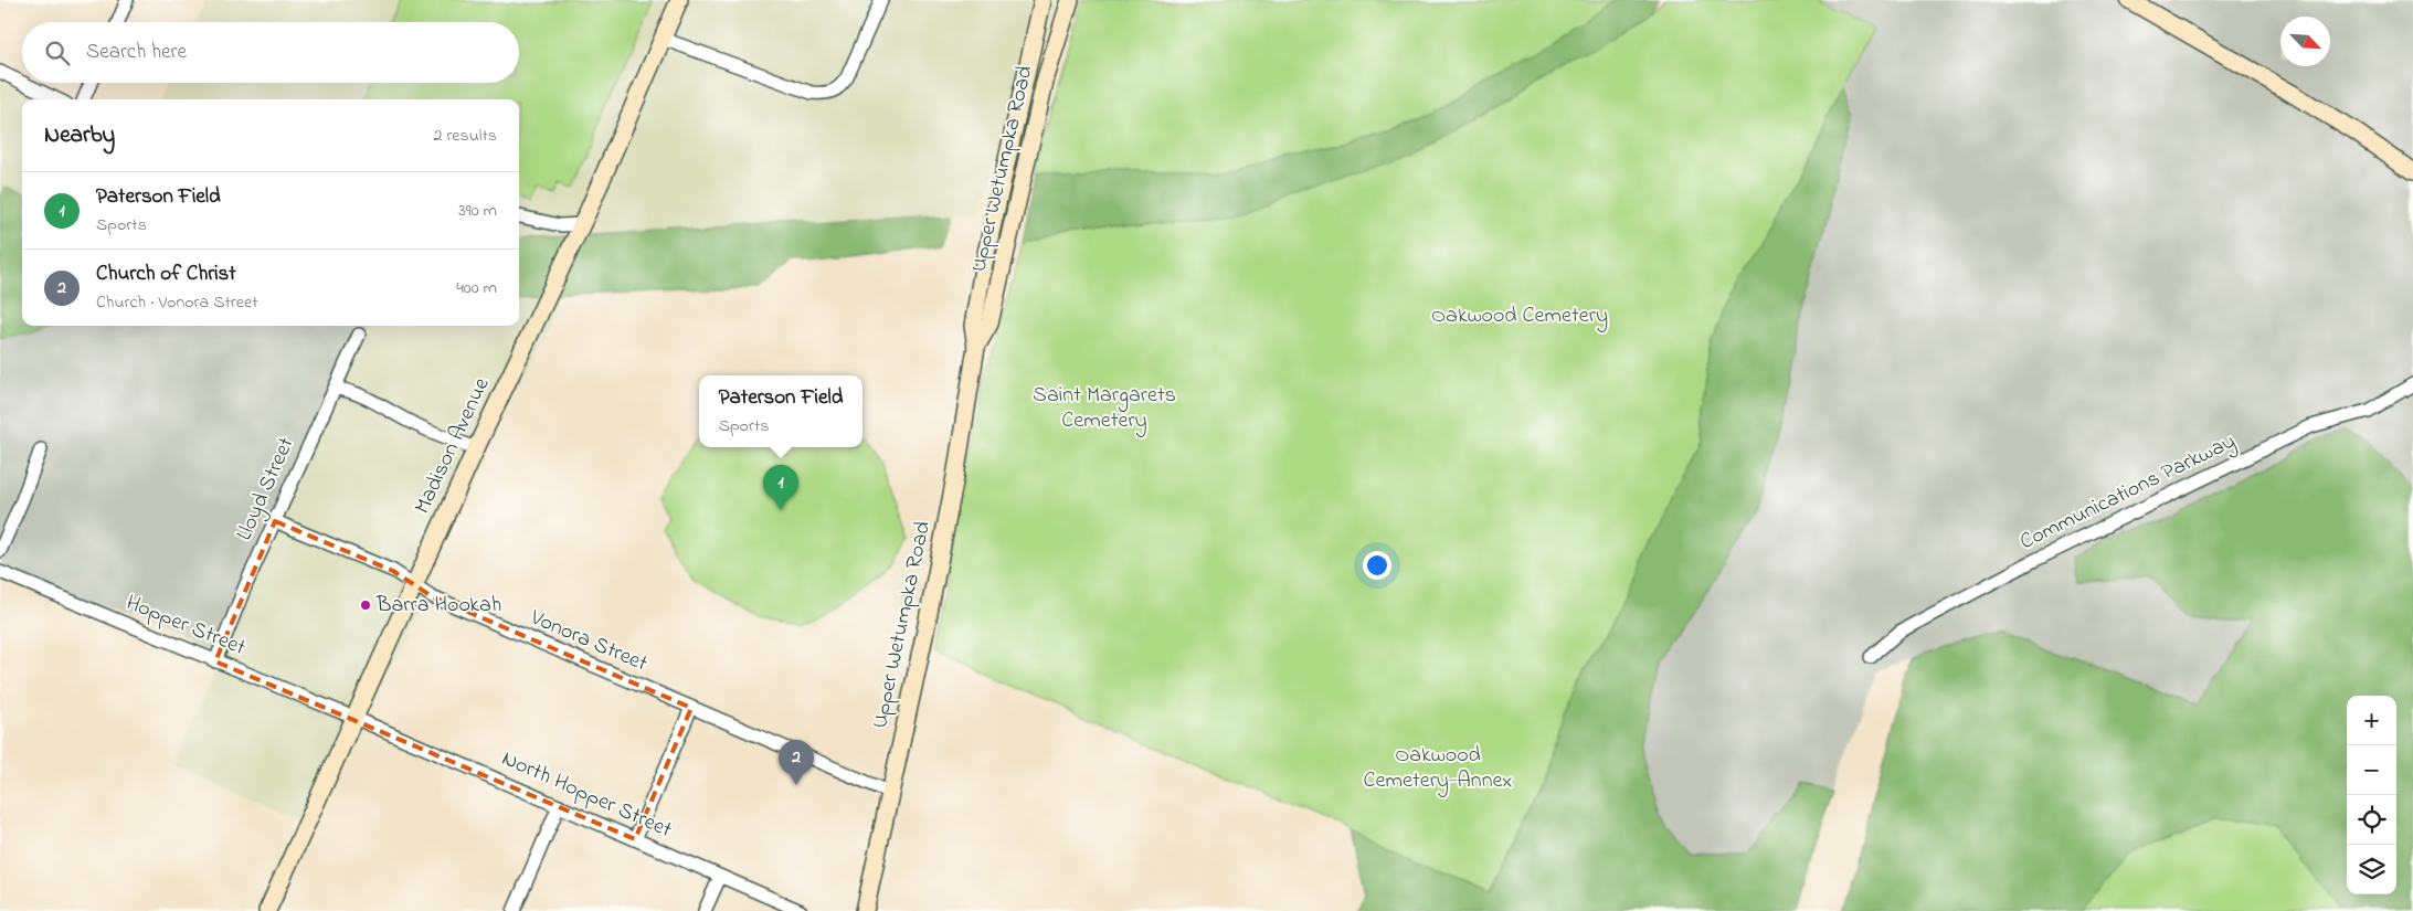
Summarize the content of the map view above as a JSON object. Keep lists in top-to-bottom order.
{
  "streets": {
    "main road": ["Upper Wetumpka Road", "Madison Avenue"],
    "street": [
      "Lloyd Street",
      "Communications Parkway",
      "Hopper Street",
      "Vonora Street",
      "North Hopper Street"
    ]
  },
  "crossings": [
    ["Upper Wetumpka Road", "Vonora Street"],
    ["Madison Avenue", "Hopper Street"],
    ["Madison Avenue", "Vonora Street"],
    ["Madison Avenue", "North Hopper Street"],
    ["Lloyd Street", "Hopper Street"],
    ["Lloyd Street", "Vonora Street"],
    ["Hopper Street", "North Hopper Street"]
  ],
  "parks": ["Oakwood Cemetery", "Saint Margarets Cemetery", "Oakwood Cemetery-Annex"],
  "places": ["Barra Hookah"],
  "north": "bottom right",
  "page": {
    "search": "Search here",
    "heading": ["Nearby", "2 results"],
    "list": [
      {
        "mark": "1",
        "name": "Paterson Field",
        "note": "Sports",
        "value": "390 m"
      },
      {
        "mark": "2",
        "name": "Church of Christ",
        "note": "Church · Vonora Street",
        "value": "400 m"
      }
    ],
    "popup": ["Paterson Field", "Sports"],
    "pins": ["1", "2"],
    "map_buttons": ["+", "−"]
  }
}
